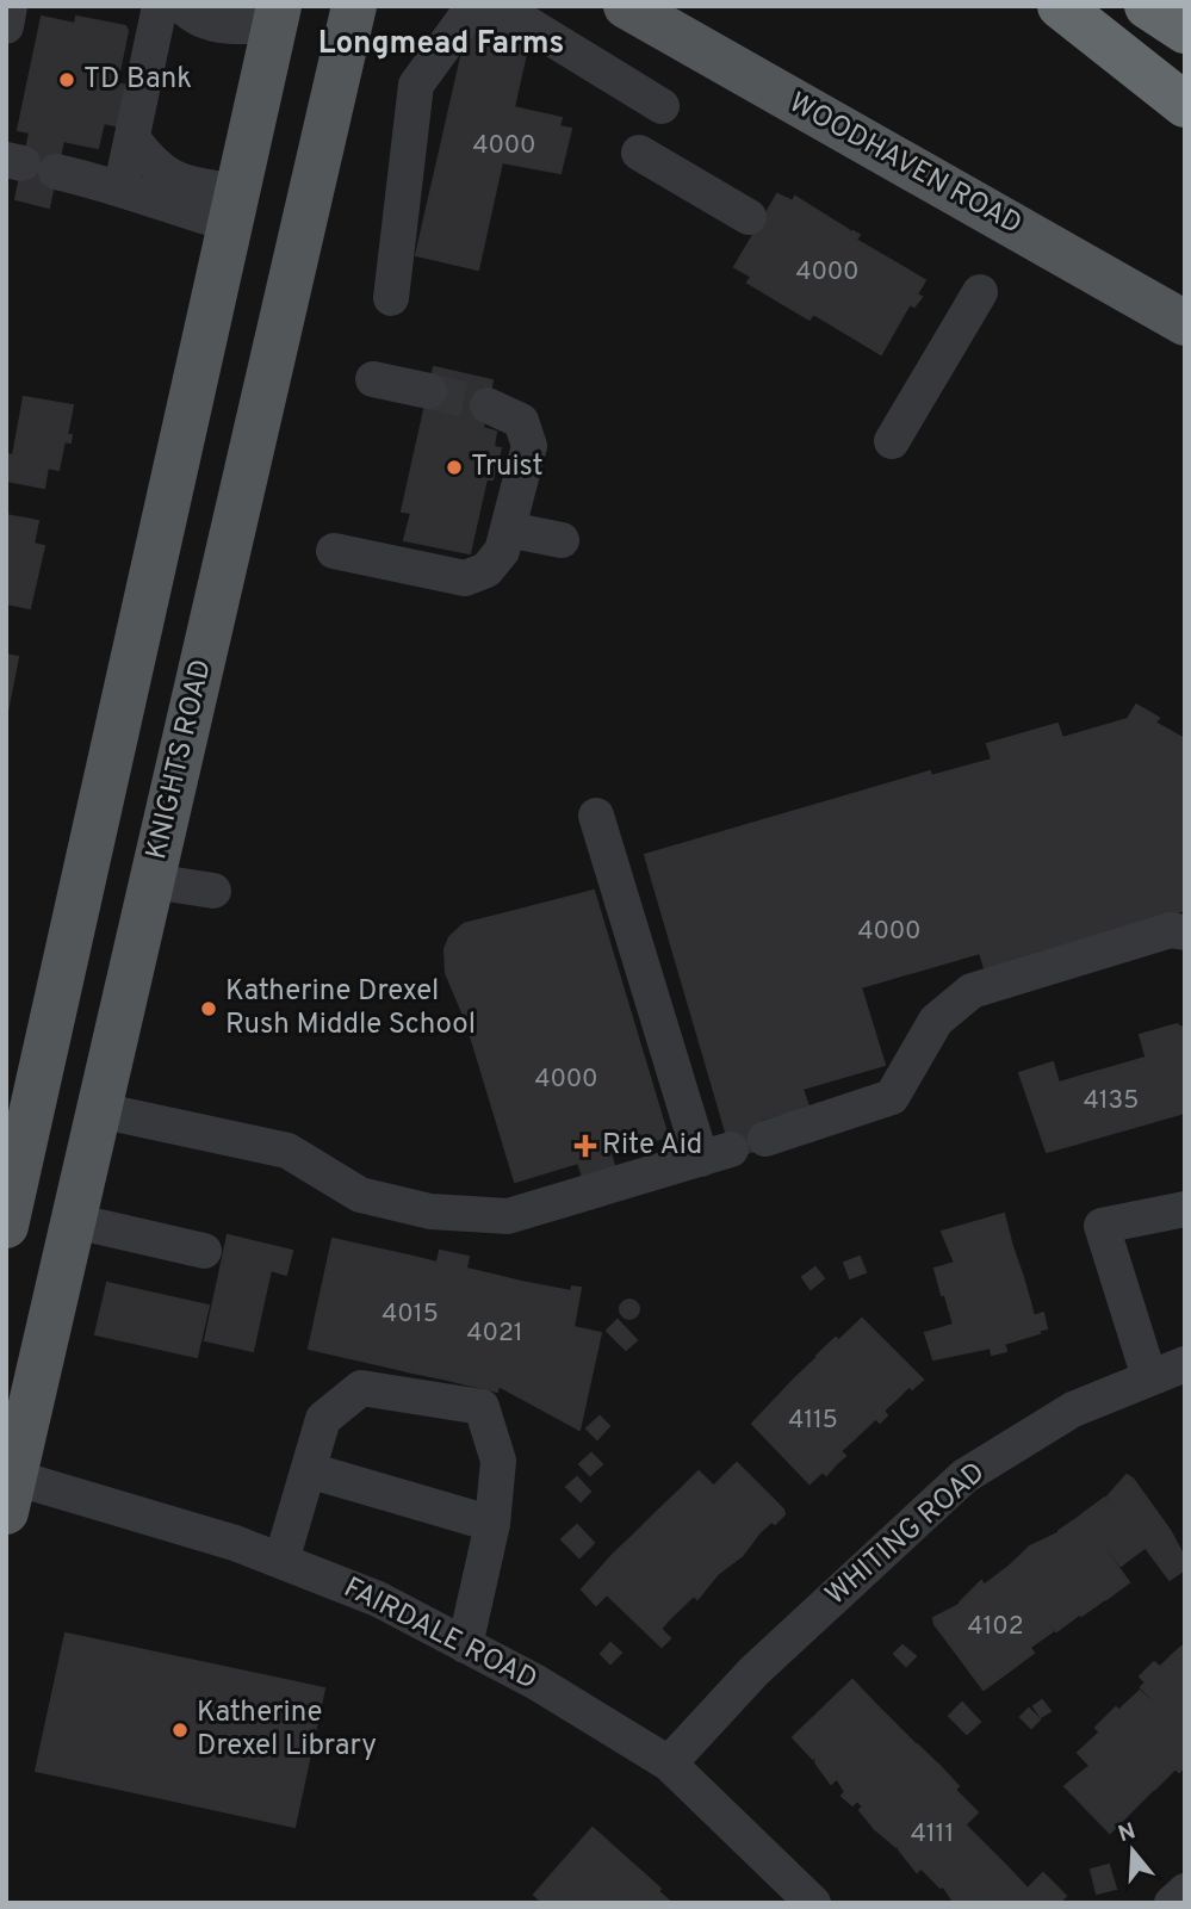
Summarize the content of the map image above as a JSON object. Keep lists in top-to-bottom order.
{
  "streets": {
    "main road": ["WOODHAVEN ROAD", "KNIGHTS ROAD"],
    "street": ["WHITING ROAD", "FAIRDALE ROAD"]
  },
  "crossings": [
    ["KNIGHTS ROAD", "FAIRDALE ROAD"],
    ["WHITING ROAD", "FAIRDALE ROAD"]
  ],
  "districts": ["Longmead Farms"],
  "places": {
    "other": [
      "TD Bank",
      "Truist",
      "Katherine Drexel Rush Middle School",
      "Katherine Drexel Library"
    ],
    "health": ["Rite Aid"]
  },
  "house_numbers": [
    "4000",
    "4000",
    "4000",
    "4000",
    "4135",
    "4015",
    "4021",
    "4115",
    "4102",
    "4111"
  ],
  "north": "top"
}
